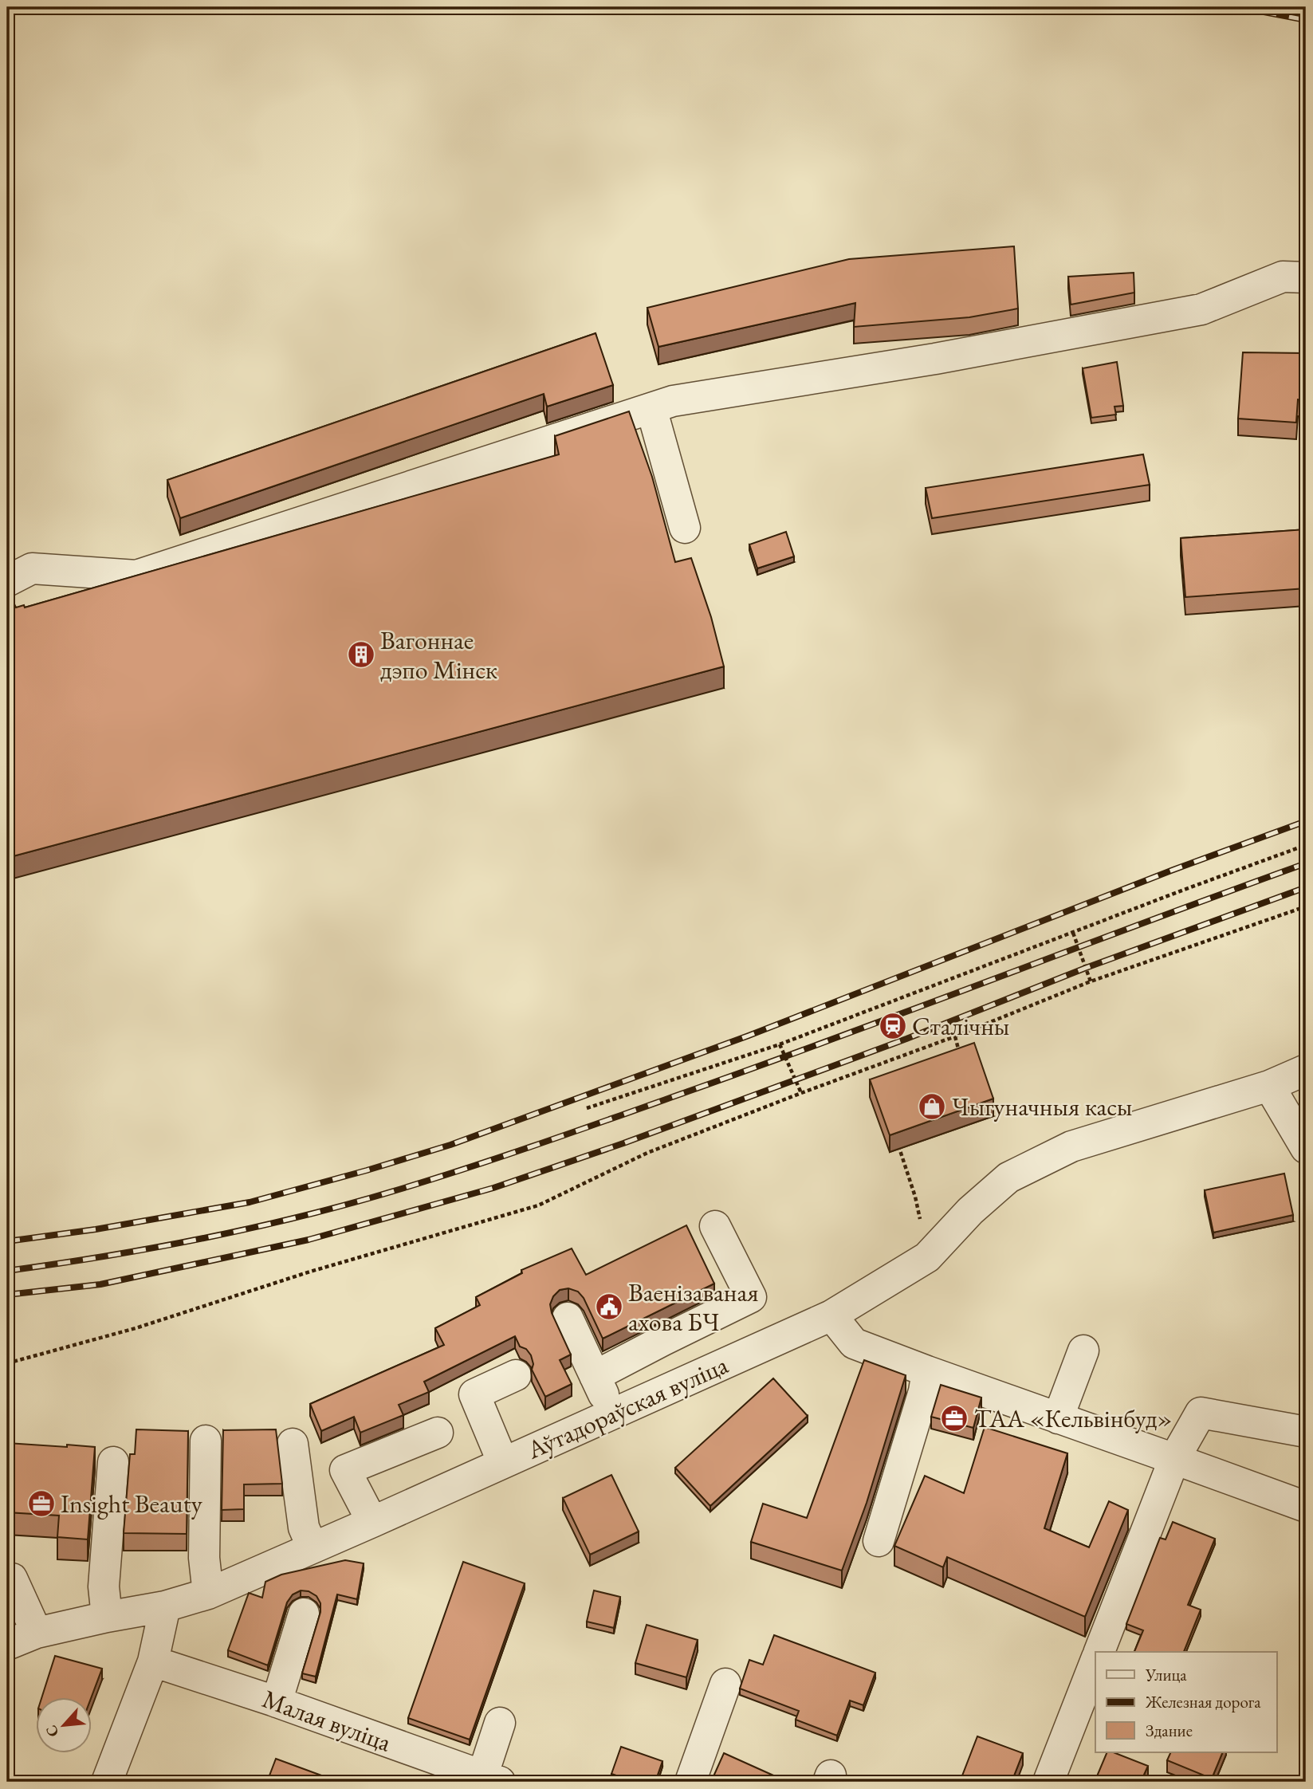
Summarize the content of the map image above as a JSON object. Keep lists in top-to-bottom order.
{
  "streets": {
    "street": ["Аўтадораўская вуліца", "Малая вуліца"]
  },
  "places": {
    "building": ["Вагоннае дэпо Мінск"],
    "station": ["Сталічны"],
    "shop": ["Чыгуначныя касы"],
    "public building": ["Ваенізаваная ахова БЧ"],
    "office": ["ТАА «Кельвінбуд»", "Insight Beauty"]
  },
  "legend": ["Улица", "Железная дорога", "Здание"],
  "north": "bottom left"
}
